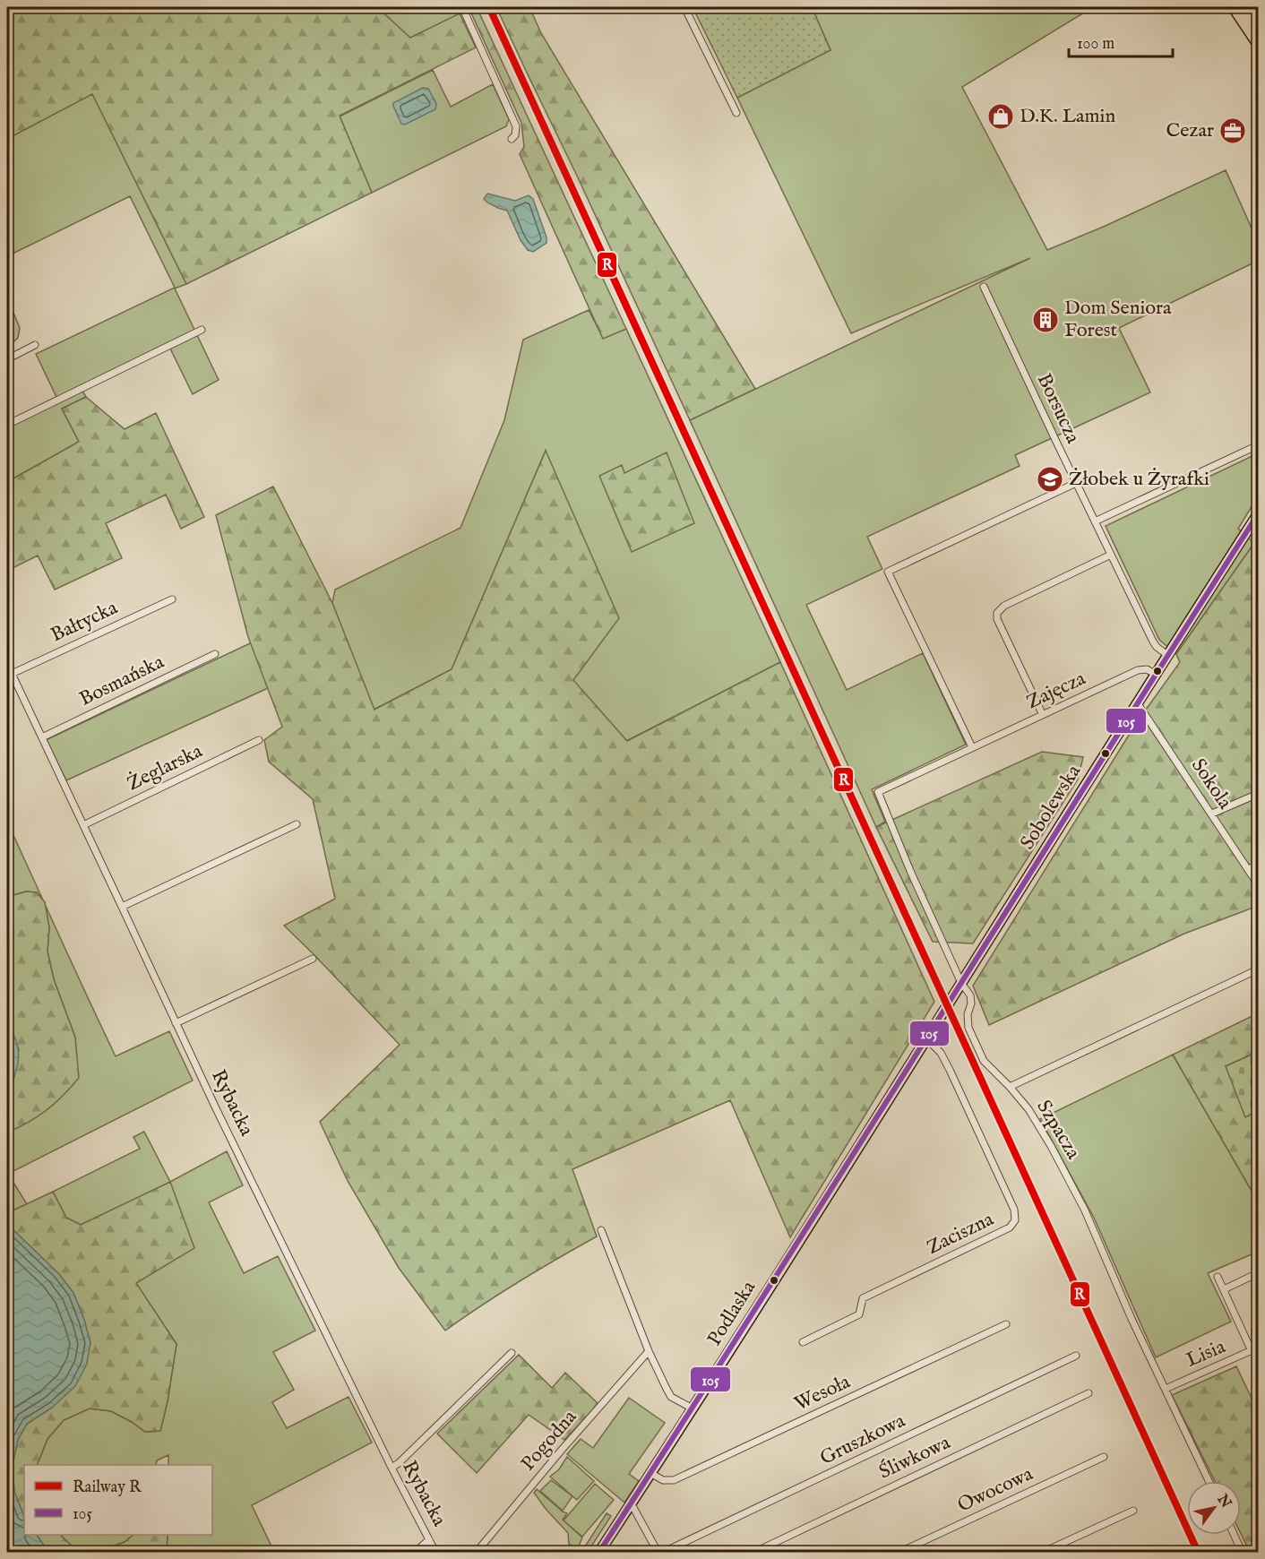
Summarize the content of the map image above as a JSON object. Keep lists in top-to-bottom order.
{
  "streets": {
    "street": [
      "Borsucza",
      "Bałtycka",
      "Bosmańska",
      "Zajęcza",
      "Żeglarska",
      "Sokola",
      "Sobolewska",
      "Rybacka",
      "Szpacza",
      "Zaciszna",
      "Podlaska",
      "Lisia",
      "Wesoła",
      "Gruszkowa",
      "Pogodna",
      "Śliwkowa",
      "Owocowa"
    ]
  },
  "crossings": [
    ["Borsucza", "Sobolewska"],
    ["Bałtycka", "Rybacka"],
    ["Bosmańska", "Rybacka"],
    ["Zajęcza", "Sobolewska"],
    ["Zajęcza", "Szpacza"],
    ["Żeglarska", "Rybacka"],
    ["Sokola", "Sobolewska"],
    ["Sobolewska", "Szpacza"],
    ["Sobolewska", "Zaciszna"],
    ["Sobolewska", "Podlaska"],
    ["Szpacza", "Lisia"],
    ["Zaciszna", "Podlaska"],
    ["Podlaska", "Wesoła"]
  ],
  "places": {
    "shop": ["D.K. Lamin"],
    "office": ["Cezar"],
    "building": ["Dom Seniora Forest"],
    "school or university": ["Żłobek u Żyrafki"]
  },
  "lines": ["rail line R", "transit line 105"],
  "legend": ["Railway R", "105"],
  "scale_bar": "100 m",
  "north": "top right"
}
